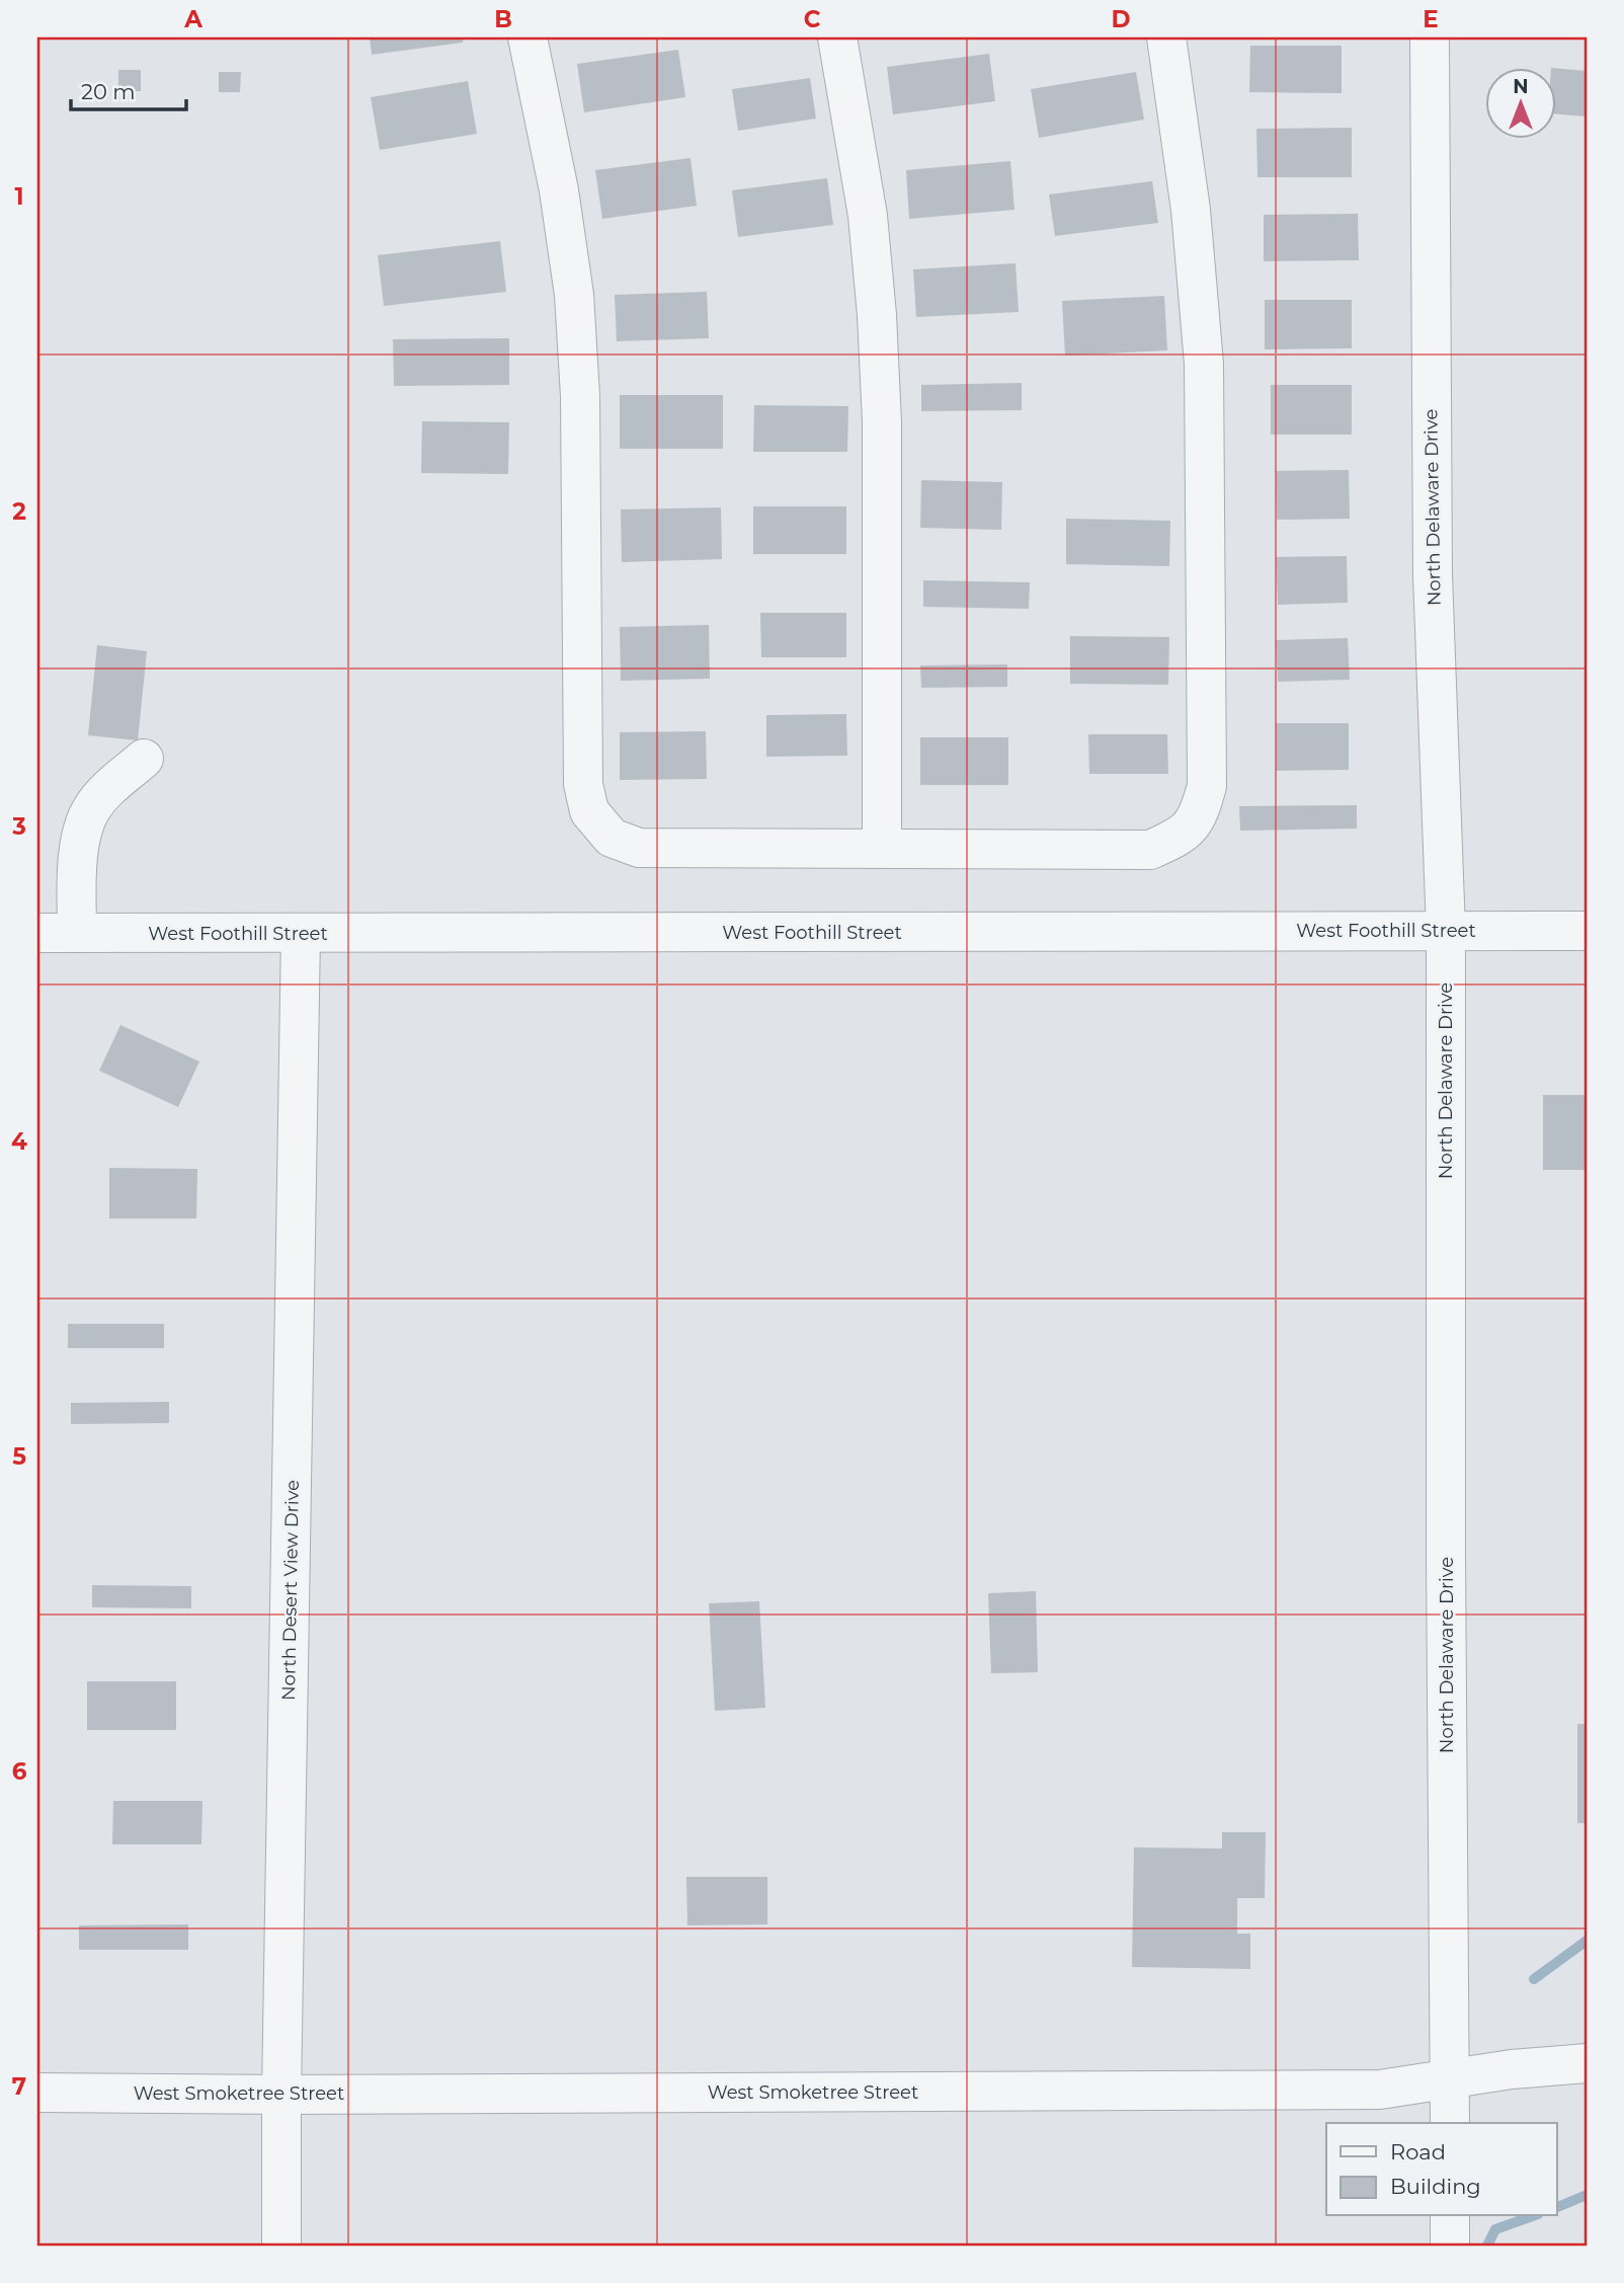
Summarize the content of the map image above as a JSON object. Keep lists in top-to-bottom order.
{
  "streets": {
    "street": [
      "North Delaware Drive",
      "West Foothill Street",
      "North Desert View Drive",
      "West Smoketree Street"
    ]
  },
  "crossings": [
    ["North Delaware Drive", "West Foothill Street"],
    ["North Delaware Drive", "West Smoketree Street"],
    ["West Foothill Street", "North Desert View Drive"],
    ["North Desert View Drive", "West Smoketree Street"]
  ],
  "legend": ["Road", "Building"],
  "scale_bar": "20 m",
  "north": "top",
  "grid": {
    "columns": [
      "A",
      "B",
      "C",
      "D",
      "E"
    ],
    "rows": [
      "1",
      "2",
      "3",
      "4",
      "5",
      "6",
      "7"
    ]
  }
}
